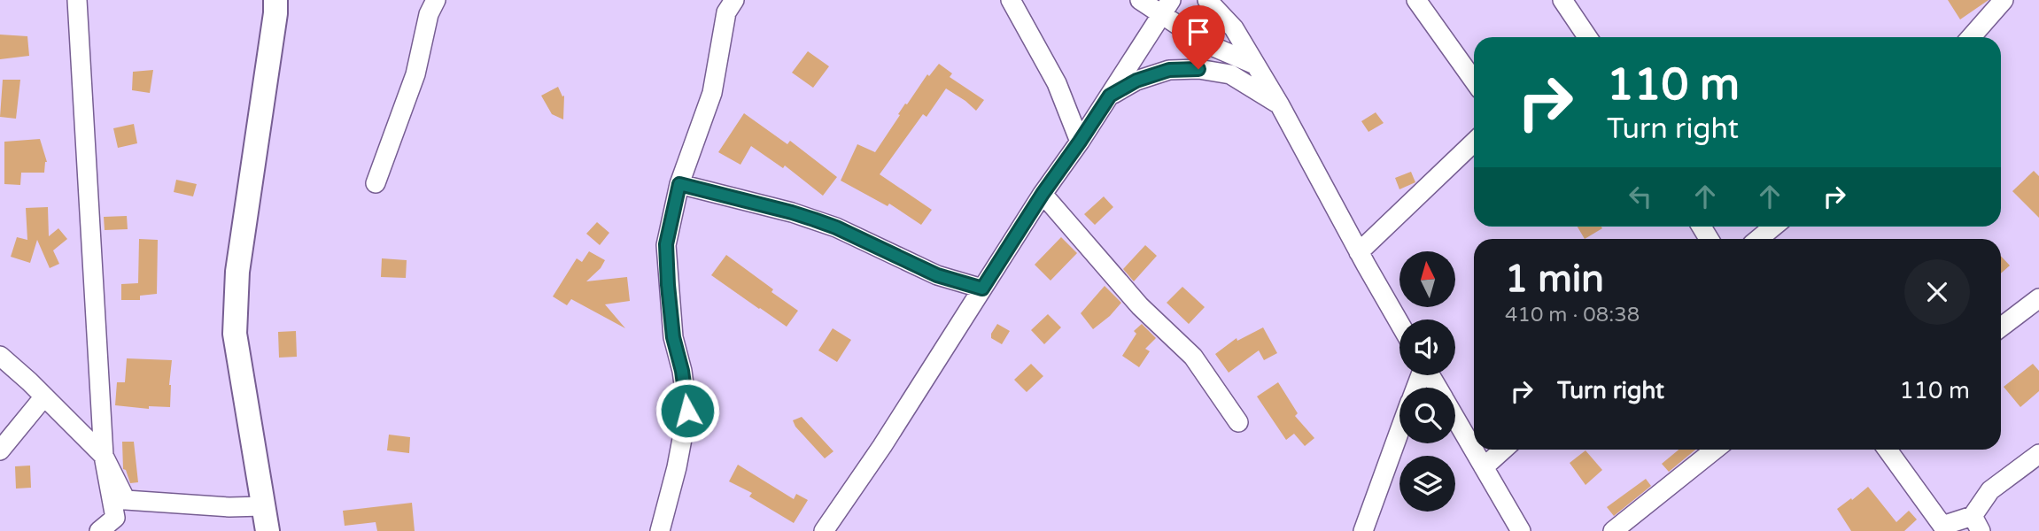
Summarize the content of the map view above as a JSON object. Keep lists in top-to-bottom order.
{
  "north": "top",
  "page": {
    "turn": ["110 m", "Turn right"],
    "heading": ["1 min", "410 m · 08:38"],
    "list": [
      {
        "name": "Turn right",
        "value": "110 m"
      }
    ]
  }
}
